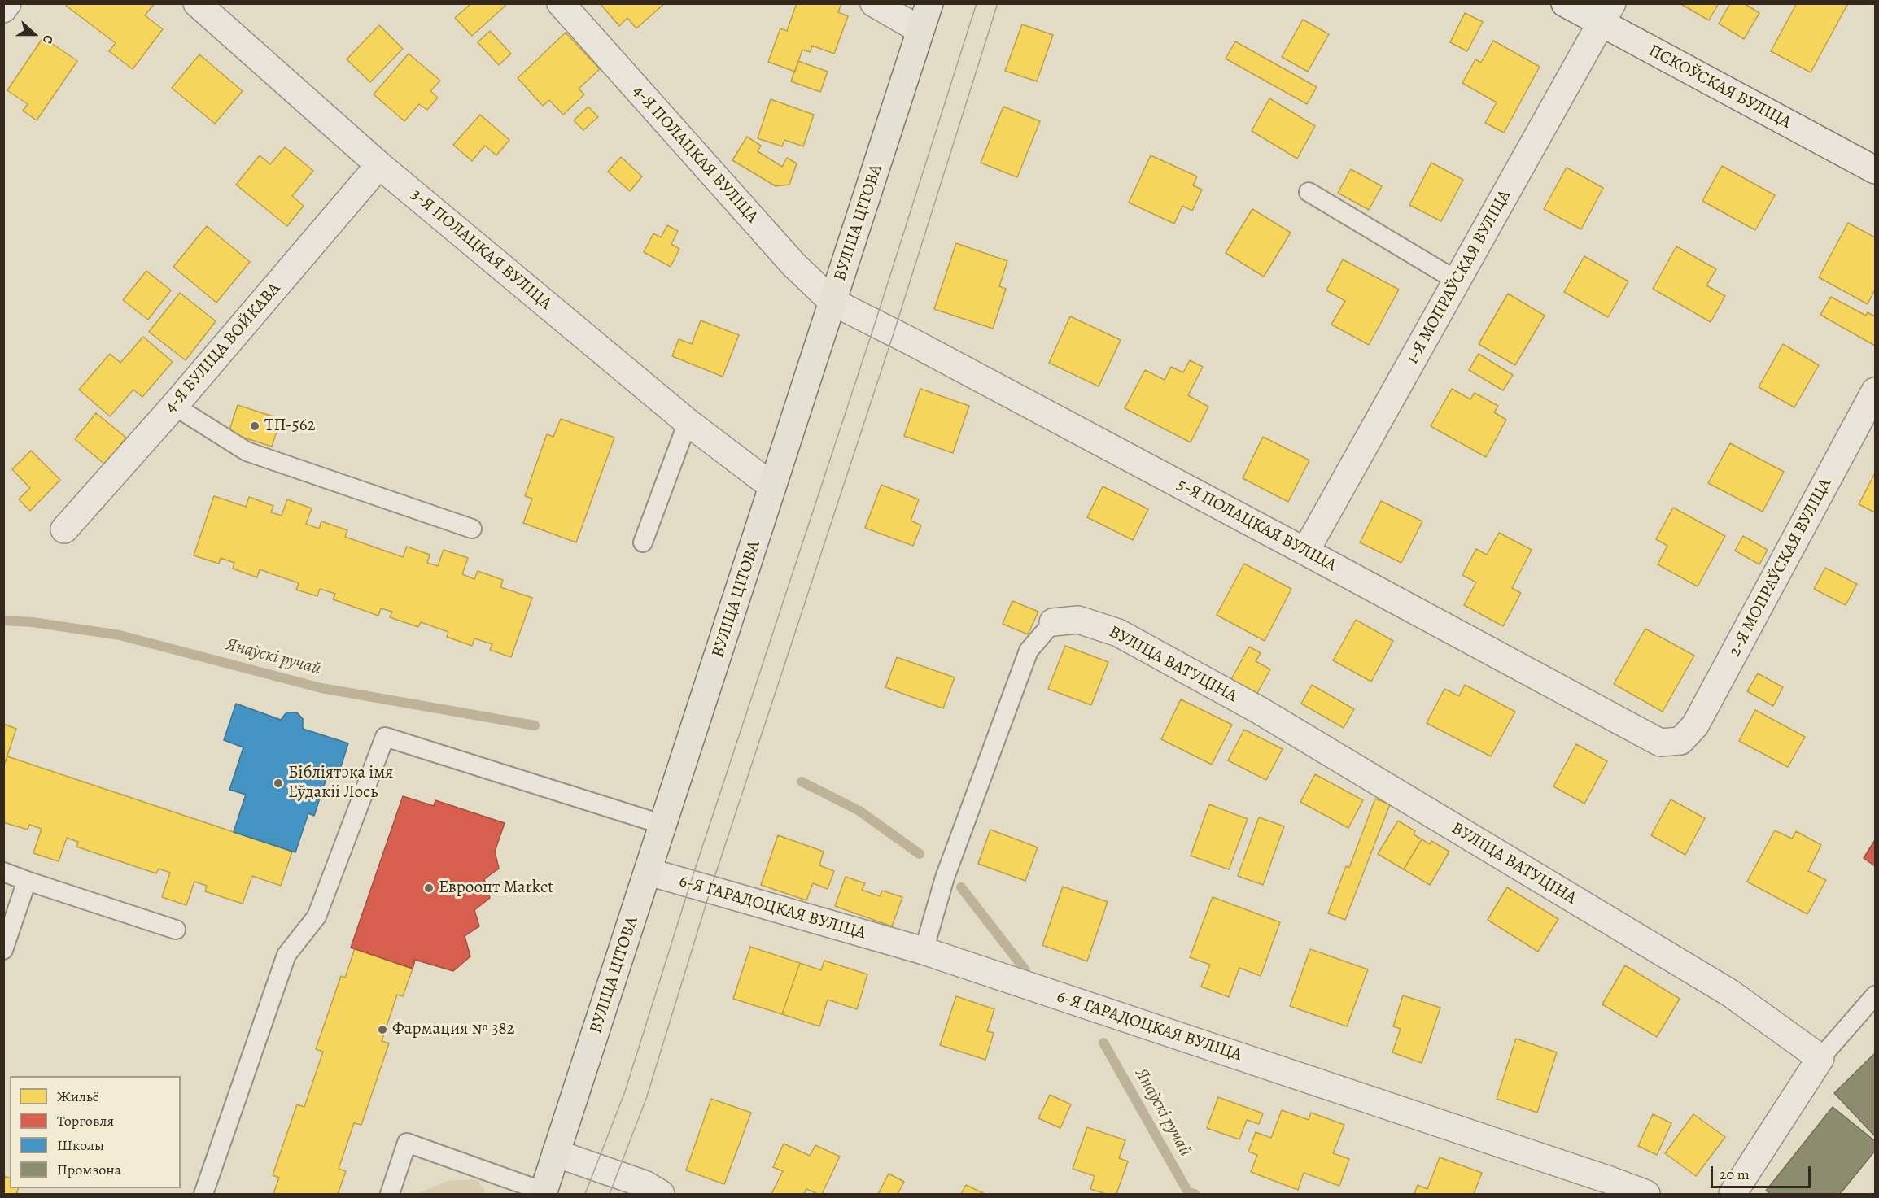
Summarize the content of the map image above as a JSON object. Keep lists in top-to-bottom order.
{
  "streets": {
    "main road": ["ВУЛІЦА ЦІТОВА"],
    "street": [
      "ПСКОЎСКАЯ ВУЛІЦА",
      "4-Я ПОЛАЦКАЯ ВУЛІЦА",
      "3-Я ПОЛАЦКАЯ ВУЛІЦА",
      "1-Я МОПРАЎСКАЯ ВУЛІЦА",
      "4-Я ВУЛІЦА ВОЙКАВА",
      "5-Я ПОЛАЦКАЯ ВУЛІЦА",
      "2-Я МОПРАЎСКАЯ ВУЛІЦА",
      "ВУЛІЦА ВАТУЦІНА",
      "6-Я ГАРАДОЦКАЯ ВУЛІЦА"
    ]
  },
  "crossings": [
    ["ПСКОЎСКАЯ ВУЛІЦА", "1-Я МОПРАЎСКАЯ ВУЛІЦА"],
    ["4-Я ПОЛАЦКАЯ ВУЛІЦА", "ВУЛІЦА ЦІТОВА"],
    ["4-Я ПОЛАЦКАЯ ВУЛІЦА", "5-Я ПОЛАЦКАЯ ВУЛІЦА"],
    ["ВУЛІЦА ЦІТОВА", "3-Я ПОЛАЦКАЯ ВУЛІЦА"],
    ["ВУЛІЦА ЦІТОВА", "5-Я ПОЛАЦКАЯ ВУЛІЦА"],
    ["ВУЛІЦА ЦІТОВА", "6-Я ГАРАДОЦКАЯ ВУЛІЦА"],
    ["3-Я ПОЛАЦКАЯ ВУЛІЦА", "4-Я ВУЛІЦА ВОЙКАВА"],
    ["1-Я МОПРАЎСКАЯ ВУЛІЦА", "5-Я ПОЛАЦКАЯ ВУЛІЦА"],
    ["5-Я ПОЛАЦКАЯ ВУЛІЦА", "2-Я МОПРАЎСКАЯ ВУЛІЦА"]
  ],
  "water": ["Янаўскі ручай"],
  "places": [
    "ТП-562",
    "Бібліятэка імя Еўдакіі Лось",
    "Евроопт Market",
    "Фармация № 382"
  ],
  "legend": [
    "Жильё",
    "Торговля",
    "Школы",
    "Промзона"
  ],
  "scale_bar": "20 m",
  "north": "right"
}
